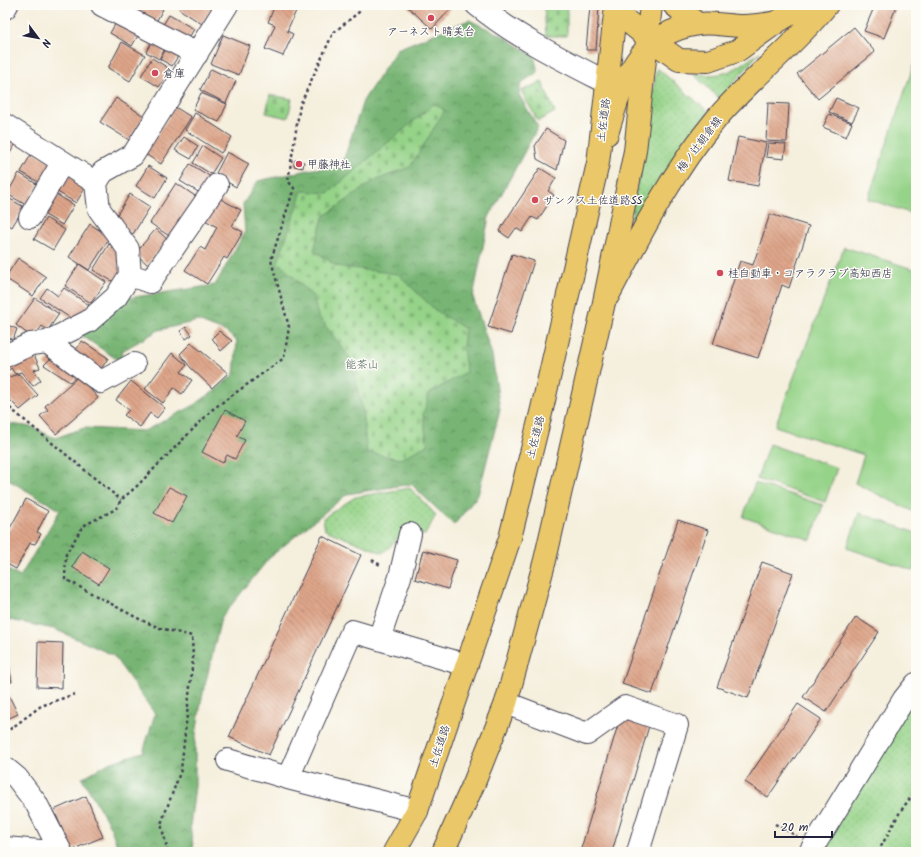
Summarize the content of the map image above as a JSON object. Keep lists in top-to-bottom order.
{
  "streets": {
    "main road": ["土佐道路", "梅ノ辻朝倉線"]
  },
  "parks": ["能茶山"],
  "places": [
    "アーネスト晴美台",
    "倉庫",
    "甲藤神社",
    "サンクス土佐道路SS",
    "桂自動車・コアラクラブ高知西店"
  ],
  "scale_bar": "20 m",
  "north": "bottom right"
}
